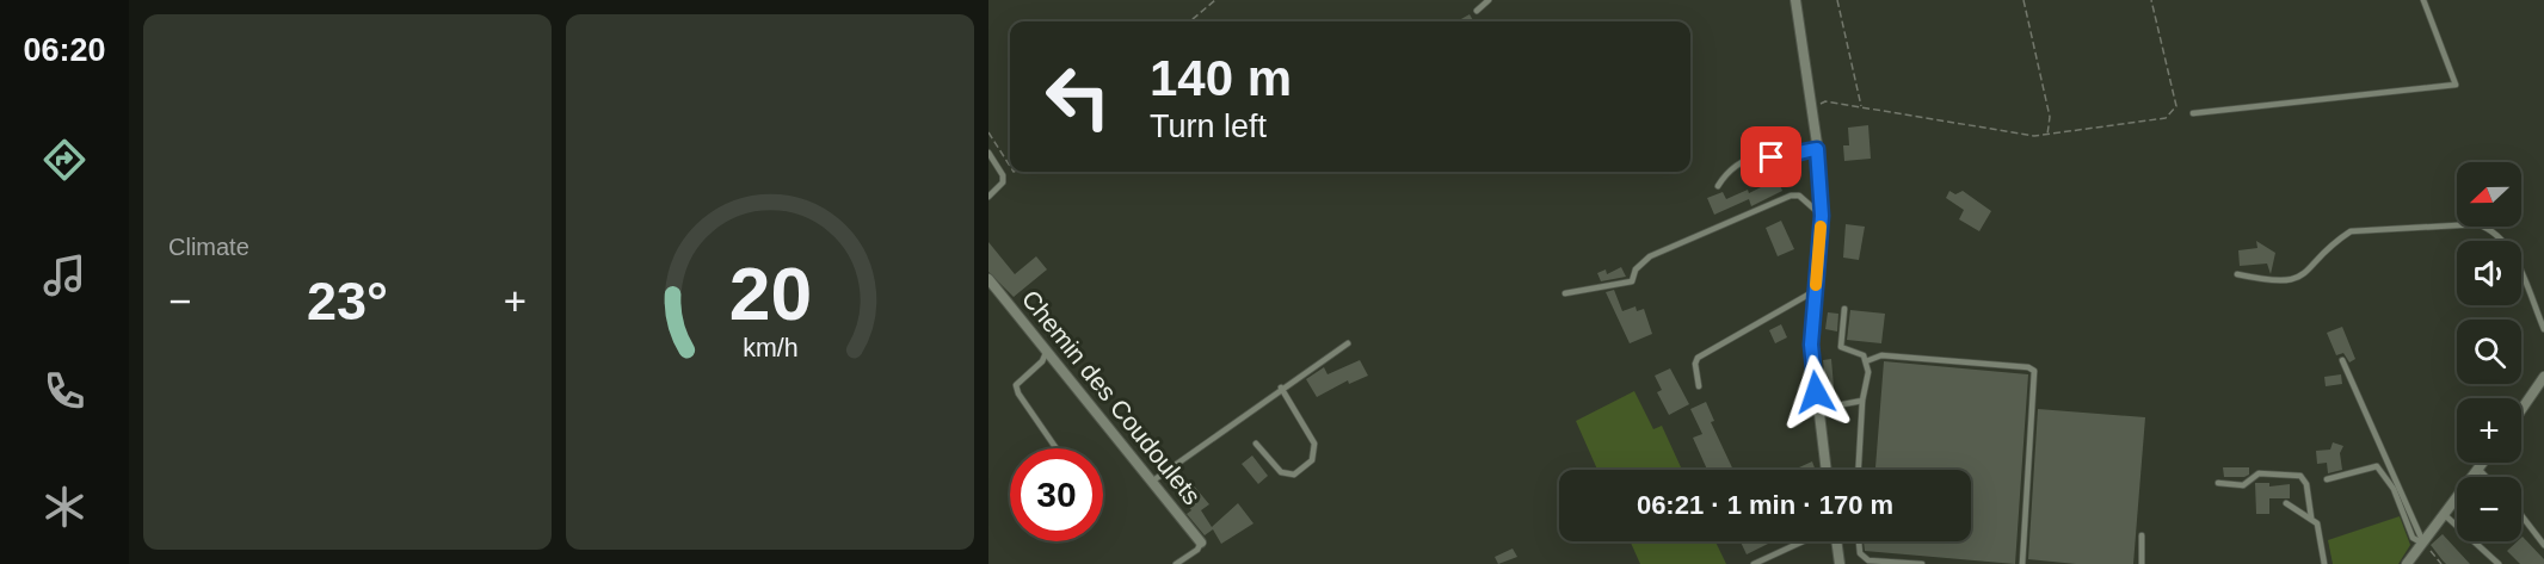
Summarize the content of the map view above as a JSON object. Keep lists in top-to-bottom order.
{
  "streets": {
    "street": ["Chemin des Coudoulets"]
  },
  "north": "left",
  "page": {
    "tabs": "06:20",
    "tile": "Climate",
    "turn": ["140 m", "Turn left"],
    "map_buttons": ["+", "−"],
    "heat": ["−", "23°", "+"],
    "limit": "30",
    "trip": "06:21 · 1 min · 170 m",
    "gauge": ["20", "km/h"]
  }
}
